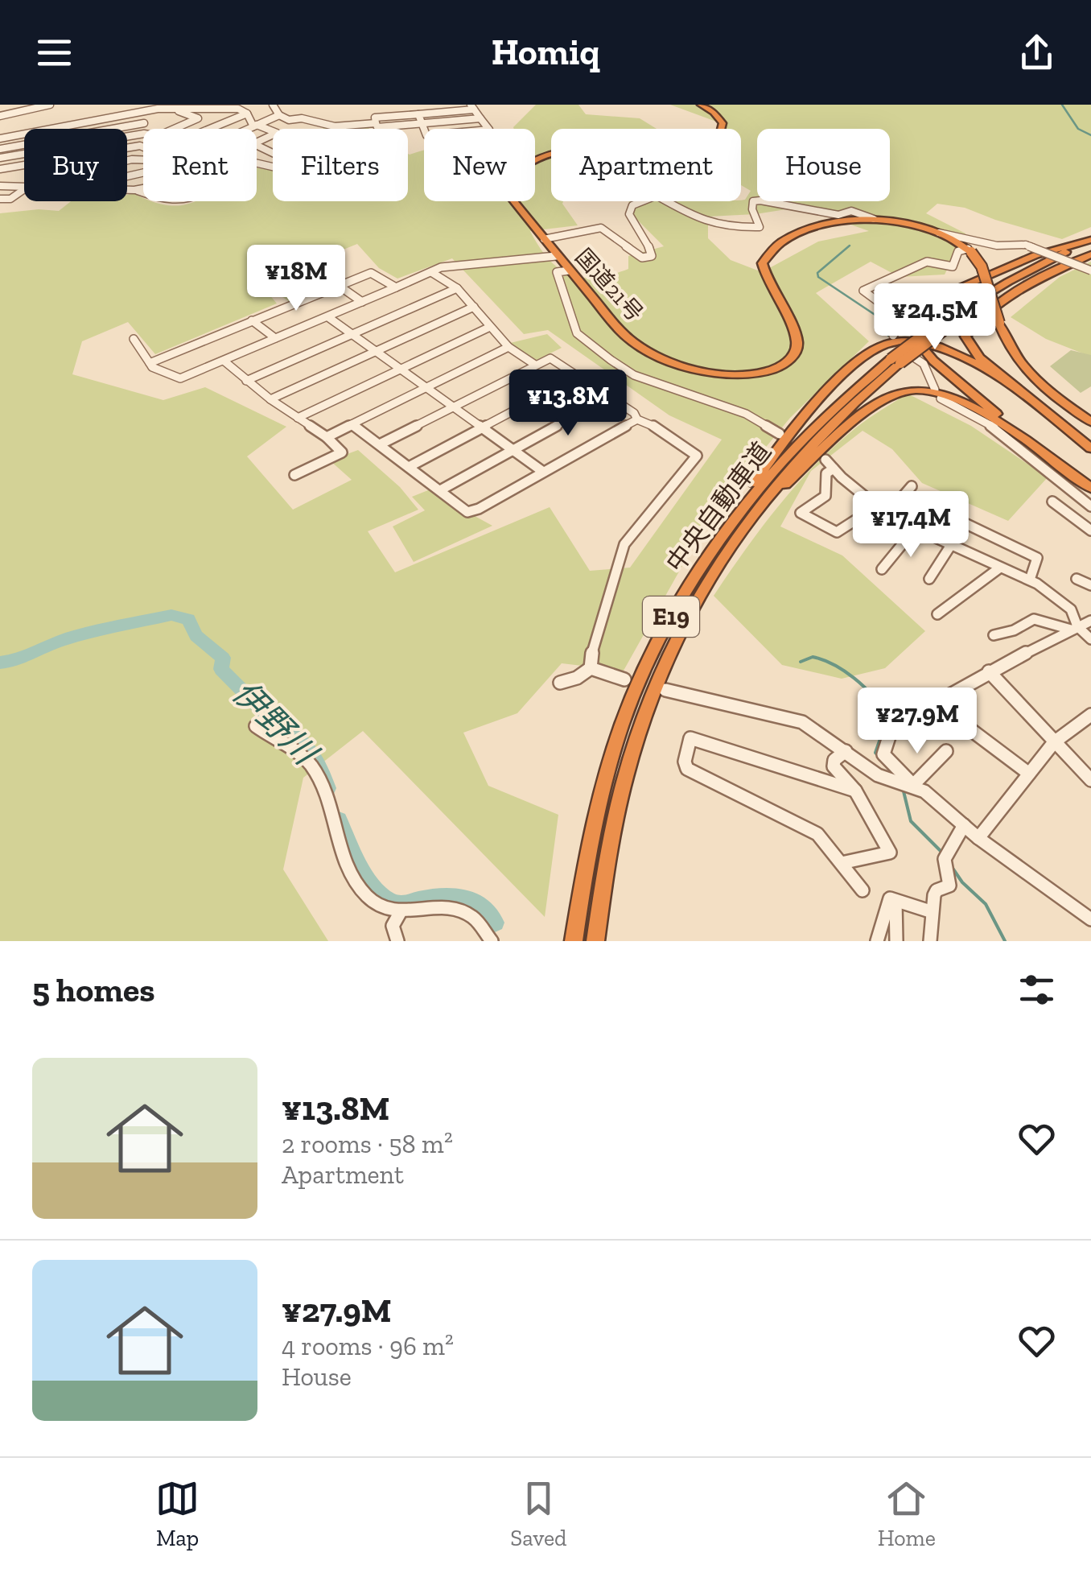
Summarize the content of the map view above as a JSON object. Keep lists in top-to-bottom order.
{
  "streets": {
    "highway": ["国道21号", "中央自動車道", "E19"]
  },
  "water": ["伊野川"],
  "page": {
    "header": "Homiq",
    "chip": [
      "Buy",
      "Rent",
      "Filters",
      "New",
      "Apartment",
      "House"
    ],
    "price": [
      "¥18M",
      "¥24.5M",
      "¥13.8M",
      "¥17.4M",
      "¥27.9M"
    ],
    "heading": "5 homes",
    "list": [
      {
        "name": "¥13.8M",
        "note": "2 rooms · 58 m² · Apartment"
      },
      {
        "name": "¥27.9M",
        "note": "4 rooms · 96 m² · House"
      }
    ],
    "tabs": ["Map", "Saved", "Home"]
  }
}
